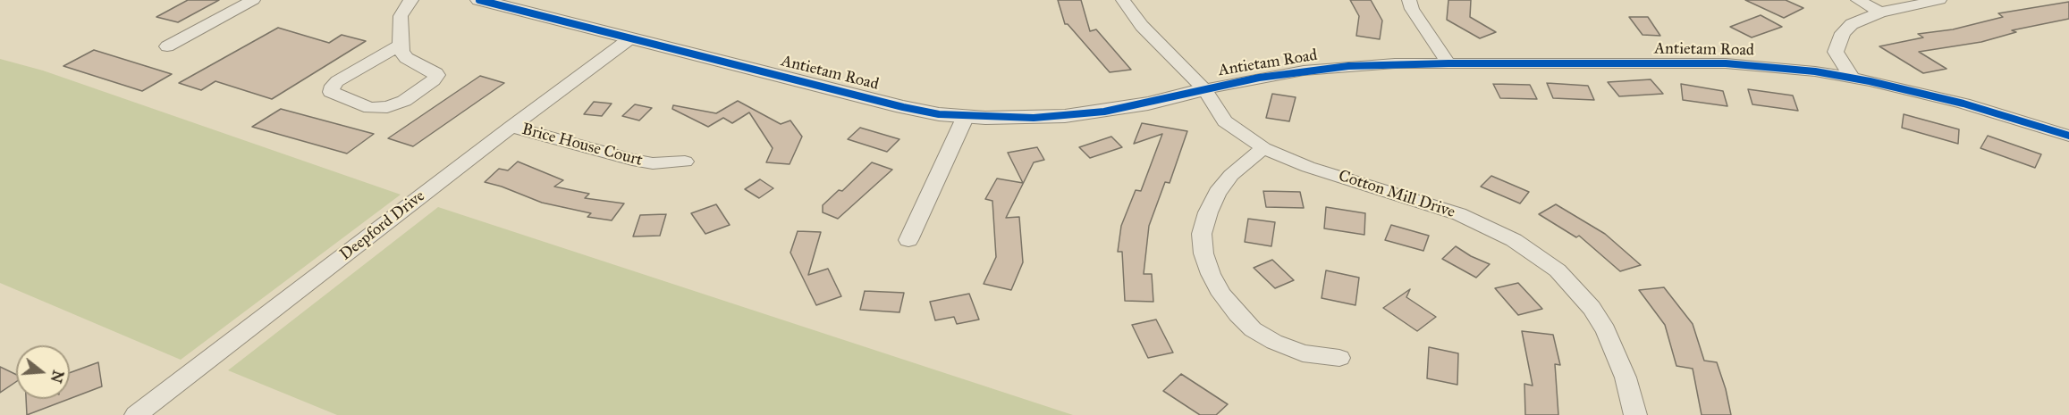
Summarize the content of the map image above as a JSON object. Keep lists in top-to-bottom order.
{
  "streets": {
    "street": [
      "Antietam Road",
      "Brice House Court",
      "Cotton Mill Drive",
      "Deepford Drive"
    ]
  },
  "crossings": [
    ["Antietam Road", "Cotton Mill Drive"],
    ["Antietam Road", "Deepford Drive"],
    ["Brice House Court", "Deepford Drive"]
  ],
  "north": "right"
}
